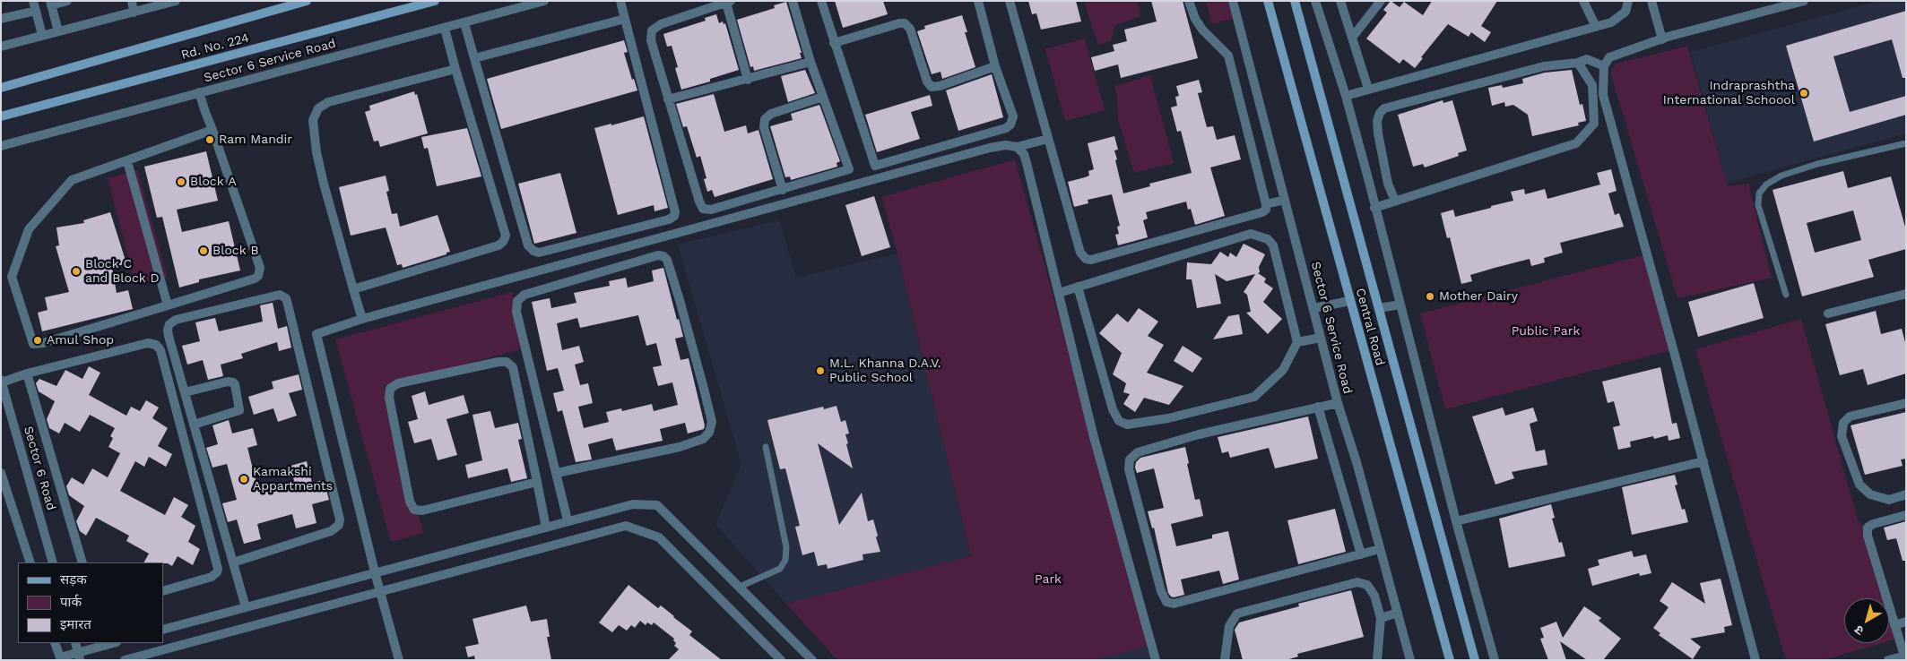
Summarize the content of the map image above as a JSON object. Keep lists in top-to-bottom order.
{
  "streets": {
    "main road": ["Rd. No. 224", "Central Road"],
    "street": ["Sector 6 Service Road", "Sector 6 Road"]
  },
  "parks": ["Public Park", "Park"],
  "places": [
    "Indraprashtha International Schoool",
    "Ram Mandir",
    "Block A",
    "Block B",
    "Block C and Block D",
    "Mother Dairy",
    "Amul Shop",
    "M.L. Khanna D.A.V. Public School",
    "Kamakshi Appartments"
  ],
  "legend": ["सड़क", "पार्क", "इमारत"],
  "north": "bottom left"
}
